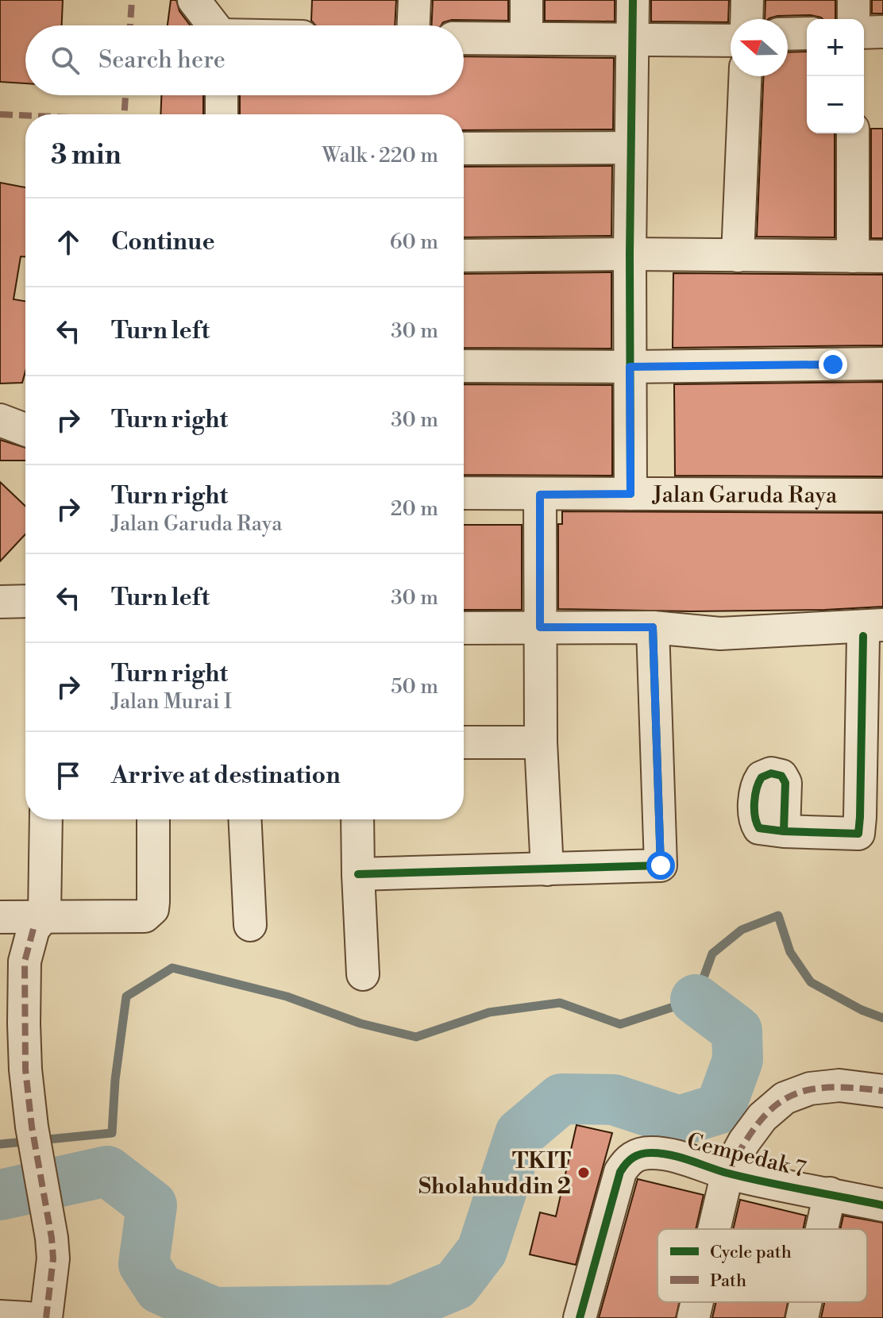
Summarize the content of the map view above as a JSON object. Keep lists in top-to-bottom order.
{
  "streets": {
    "street": ["Jalan Garuda Raya", "Cempedak 7"]
  },
  "places": ["TKIT Sholahuddin 2"],
  "legend": ["Cycle path", "Path"],
  "north": "left",
  "page": {
    "map_buttons": ["+", "−"],
    "search": "Search here",
    "heading": ["3 min", "Walk · 220 m"],
    "list": [
      ["Continue", "60 m"],
      ["Turn left", "30 m"],
      ["Turn right", "30 m"],
      ["Turn right", "Jalan Garuda Raya", "20 m"],
      ["Turn left", "30 m"],
      ["Turn right", "Jalan Murai I", "50 m"],
      "Arrive at destination"
    ]
  }
}
